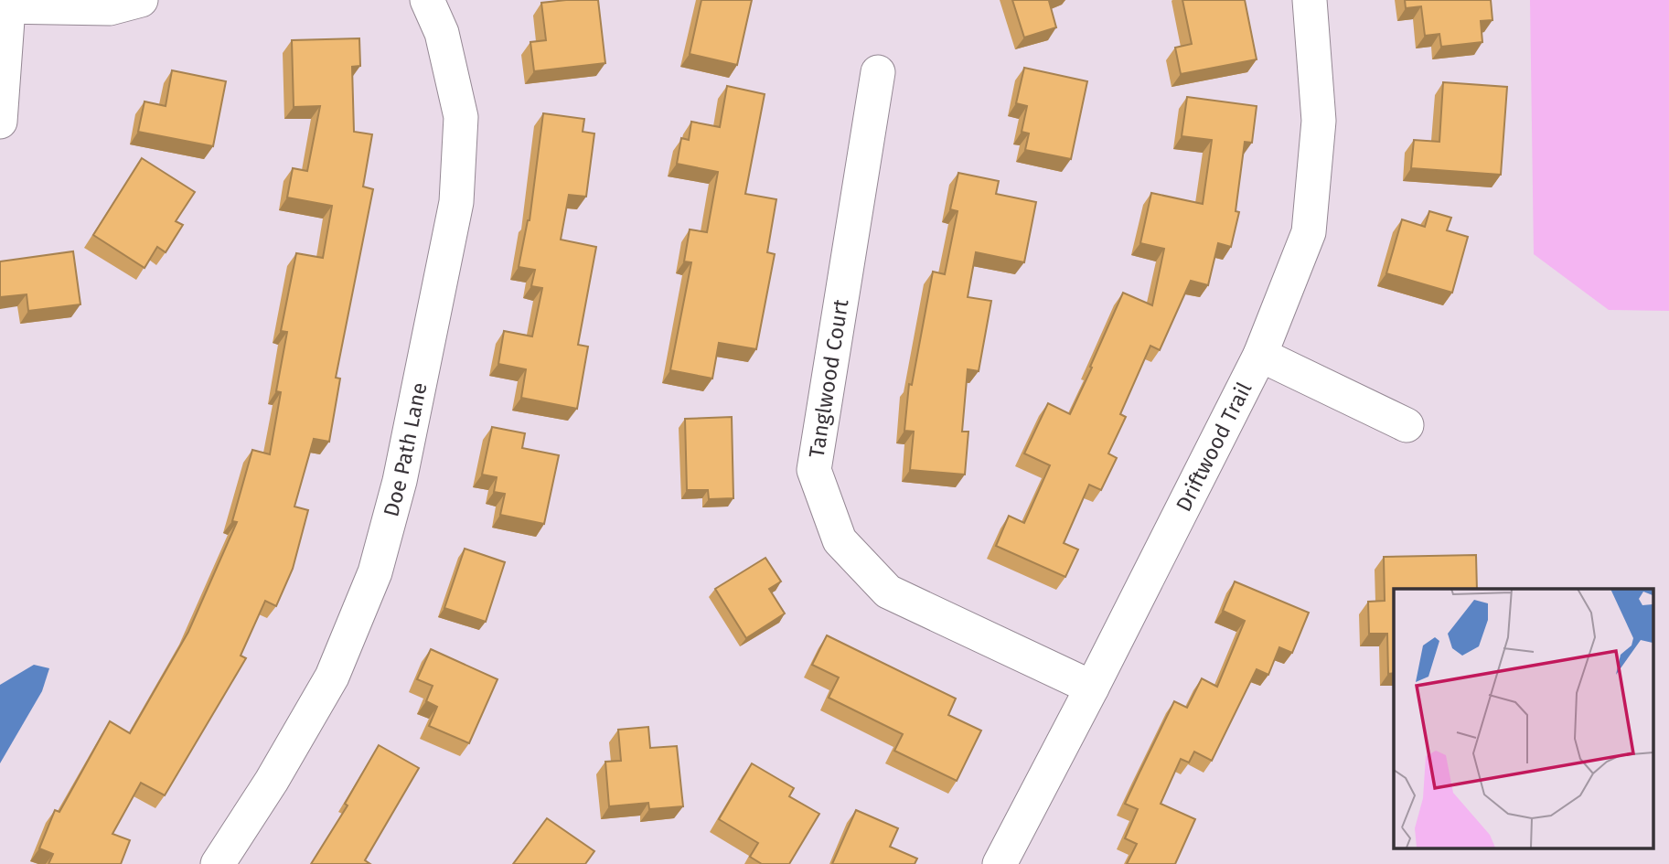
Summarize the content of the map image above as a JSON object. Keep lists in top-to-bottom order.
{
  "streets": {
    "street": ["Tanglwood Court", "Driftwood Trail", "Doe Path Lane"]
  },
  "crossings": [
    ["Tanglwood Court", "Driftwood Trail"]
  ]
}
